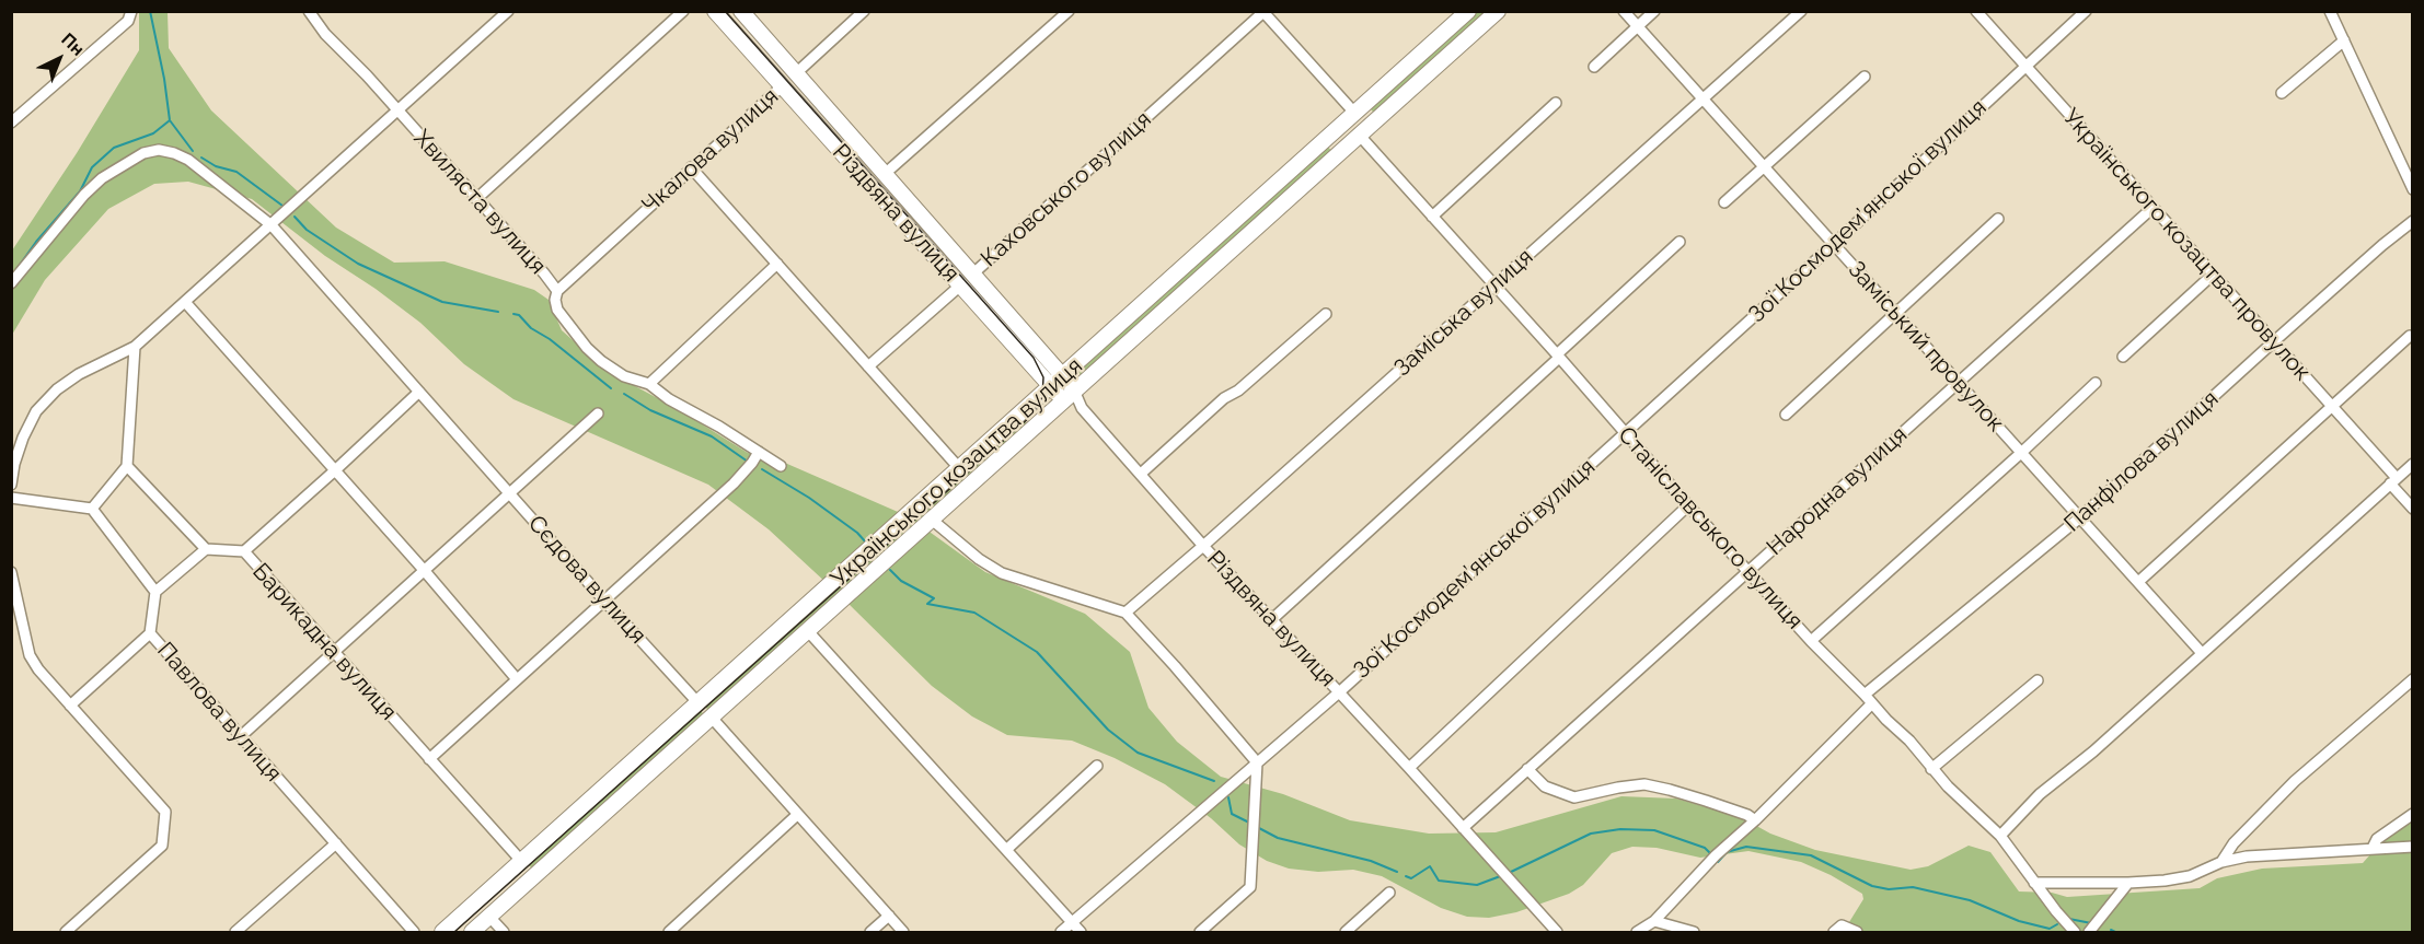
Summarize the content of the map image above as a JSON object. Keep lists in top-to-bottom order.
{
  "streets": {
    "street": [
      "Чкалова вулиця",
      "Каховського вулиця",
      "Хвиляста вулиця",
      "Зої Космодем’янської вулиця",
      "Різдвяна вулиця",
      "Українського козацтва провулок",
      "Заміська вулиця",
      "Заміський провулок",
      "Панфілова вулиця",
      "Українського козацтва вулиця",
      "Народна вулиця",
      "Станіславського вулиця",
      "Сєдова вулиця",
      "Барикадна вулиця",
      "Павлова вулиця"
    ]
  },
  "crossings": [
    ["Чкалова вулиця", "Хвиляста вулиця"],
    ["Чкалова вулиця", "Різдвяна вулиця"],
    ["Каховського вулиця", "Різдвяна вулиця"],
    ["Каховського вулиця", "Станіславського вулиця"],
    ["Зої Космодем’янської вулиця", "Різдвяна вулиця"],
    ["Зої Космодем’янської вулиця", "Українського козацтва провулок"],
    ["Зої Космодем’янської вулиця", "Заміський провулок"],
    ["Зої Космодем’янської вулиця", "Станіславського вулиця"],
    ["Різдвяна вулиця", "Заміська вулиця"],
    ["Різдвяна вулиця", "Українського козацтва вулиця"],
    ["Різдвяна вулиця", "Народна вулиця"],
    ["Українського козацтва провулок", "Панфілова вулиця"],
    ["Українського козацтва провулок", "Народна вулиця"],
    ["Заміська вулиця", "Заміський провулок"],
    ["Заміська вулиця", "Станіславського вулиця"],
    ["Заміський провулок", "Панфілова вулиця"],
    ["Заміський провулок", "Народна вулиця"],
    ["Панфілова вулиця", "Станіславського вулиця"],
    ["Українського козацтва вулиця", "Станіславського вулиця"],
    ["Українського козацтва вулиця", "Сєдова вулиця"],
    ["Українського козацтва вулиця", "Барикадна вулиця"],
    ["Народна вулиця", "Станіславського вулиця"]
  ],
  "north": "top right"
}
